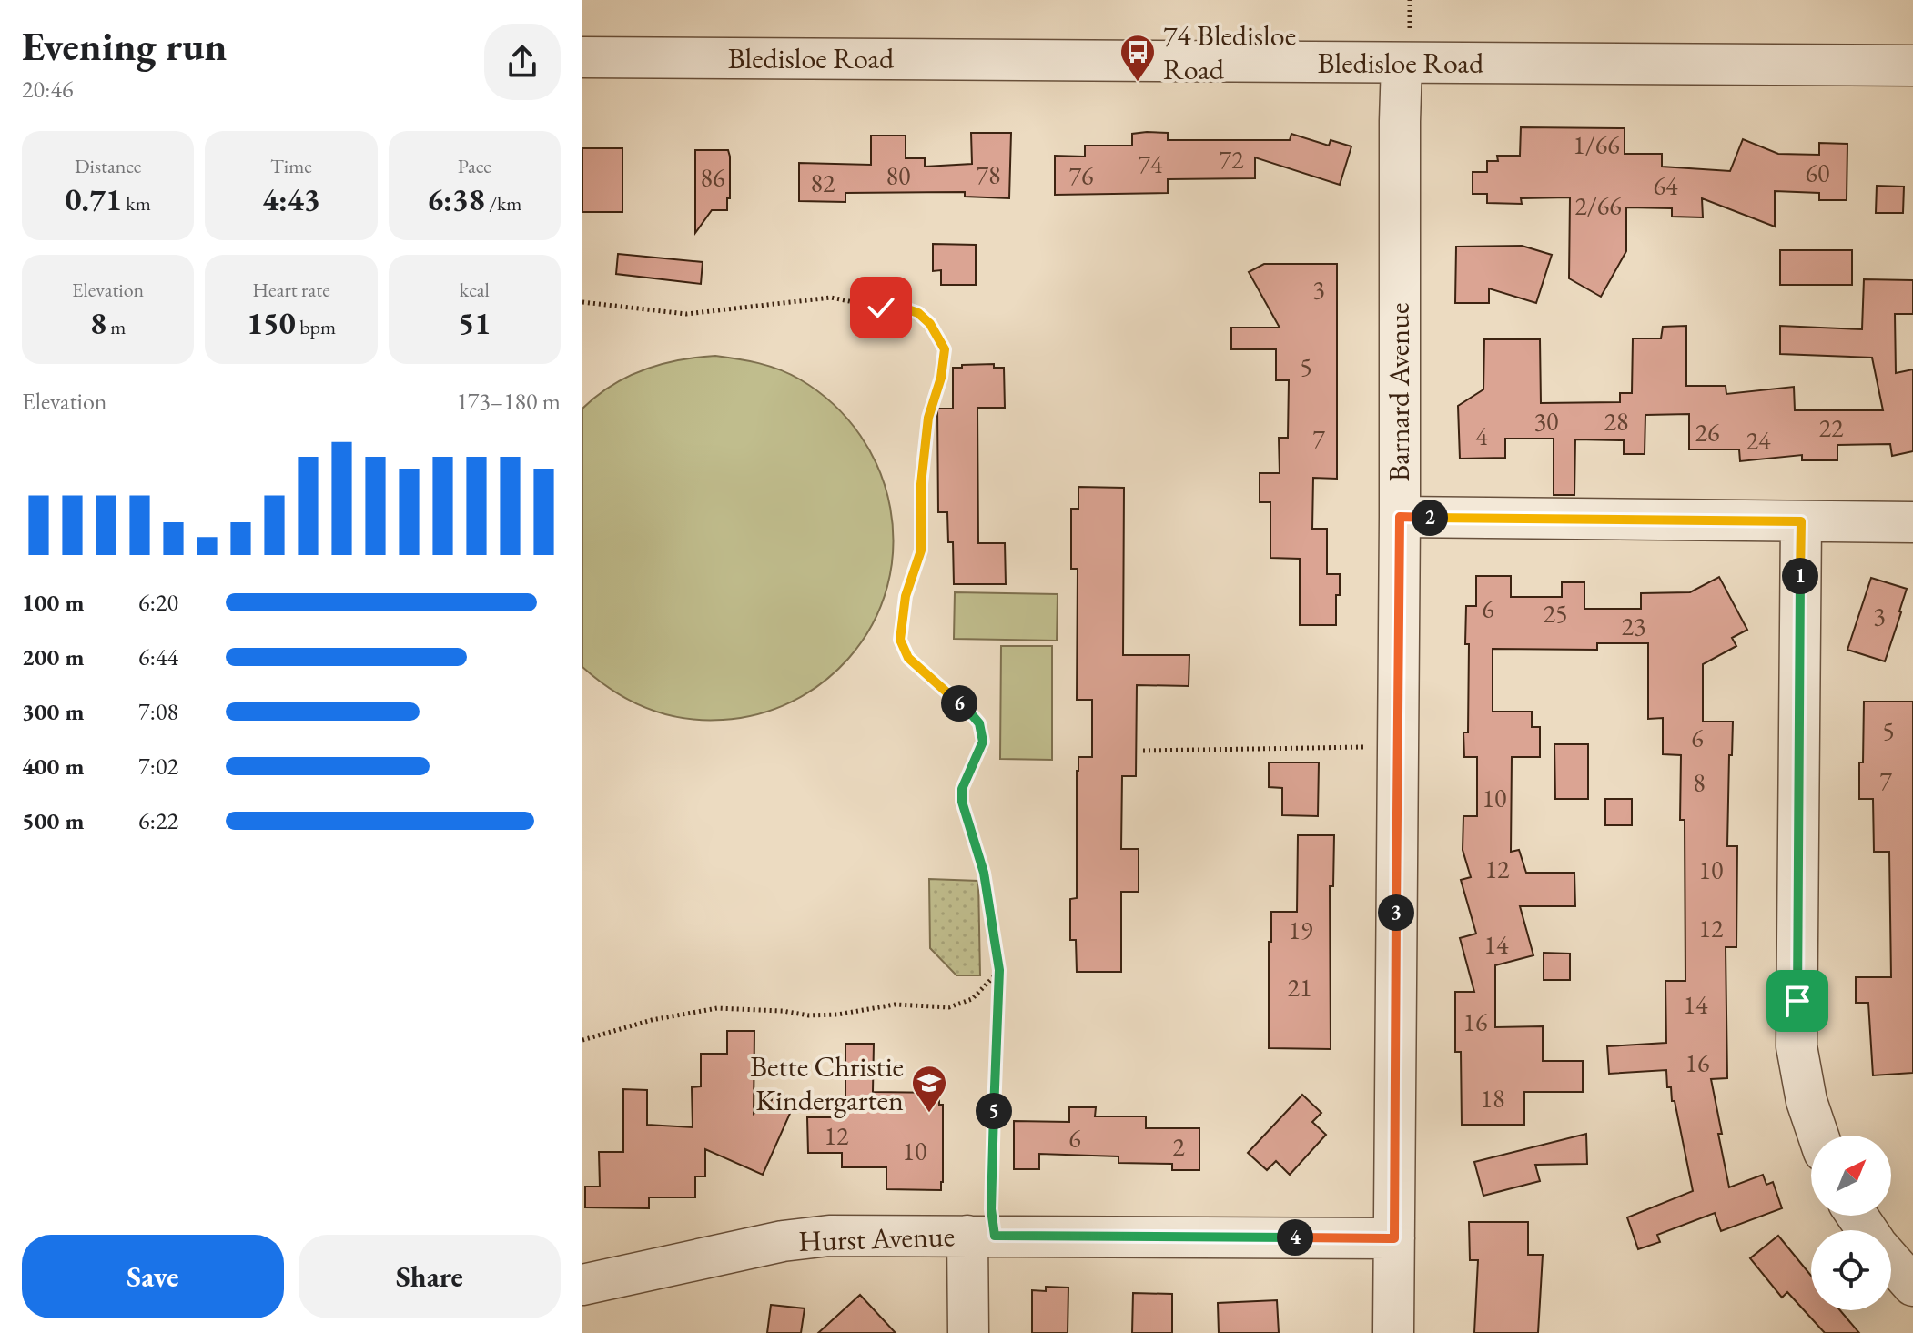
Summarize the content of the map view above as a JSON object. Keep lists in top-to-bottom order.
{
  "streets": {
    "street": ["Bledisloe Road", "Barnard Avenue", "Hurst Avenue"]
  },
  "crossings": [
    ["Bledisloe Road", "Barnard Avenue"],
    ["Barnard Avenue", "Hurst Avenue"]
  ],
  "places": {
    "bus stop": ["74 Bledisloe Road"],
    "school or university": ["Bette Christie Kindergarten"]
  },
  "house_numbers": [
    "1/66",
    "72",
    "74",
    "60",
    "78",
    "80",
    "76",
    "86",
    "82",
    "64",
    "2/66",
    "3",
    "5",
    "30",
    "28",
    "22",
    "26",
    "4",
    "7",
    "24",
    "6",
    "25",
    "3",
    "23",
    "5",
    "6",
    "7",
    "8",
    "10",
    "12",
    "10",
    "12",
    "19",
    "14",
    "21",
    "14",
    "16",
    "16",
    "18",
    "12",
    "6",
    "2",
    "10"
  ],
  "north": "top right",
  "page": {
    "heading": ["Evening run", "20:46"],
    "stats": [
      ["Distance", "0.71 km"],
      ["Time", "4:43"],
      ["Pace", "6:38 /km"],
      ["Elevation", "8 m"],
      ["Heart rate", "150 bpm"],
      ["kcal", "51"]
    ],
    "chart": ["Elevation", "173–180 m"],
    "pins": [
      "2",
      "1",
      "6",
      "3",
      "5",
      "4"
    ],
    "list": [
      {
        "name": "100 m",
        "note": "6:20"
      },
      {
        "name": "200 m",
        "note": "6:44"
      },
      {
        "name": "300 m",
        "note": "7:08"
      },
      {
        "name": "400 m",
        "note": "7:02"
      },
      {
        "name": "500 m",
        "note": "6:22"
      }
    ],
    "buttons": ["Save", "Share"]
  }
}
